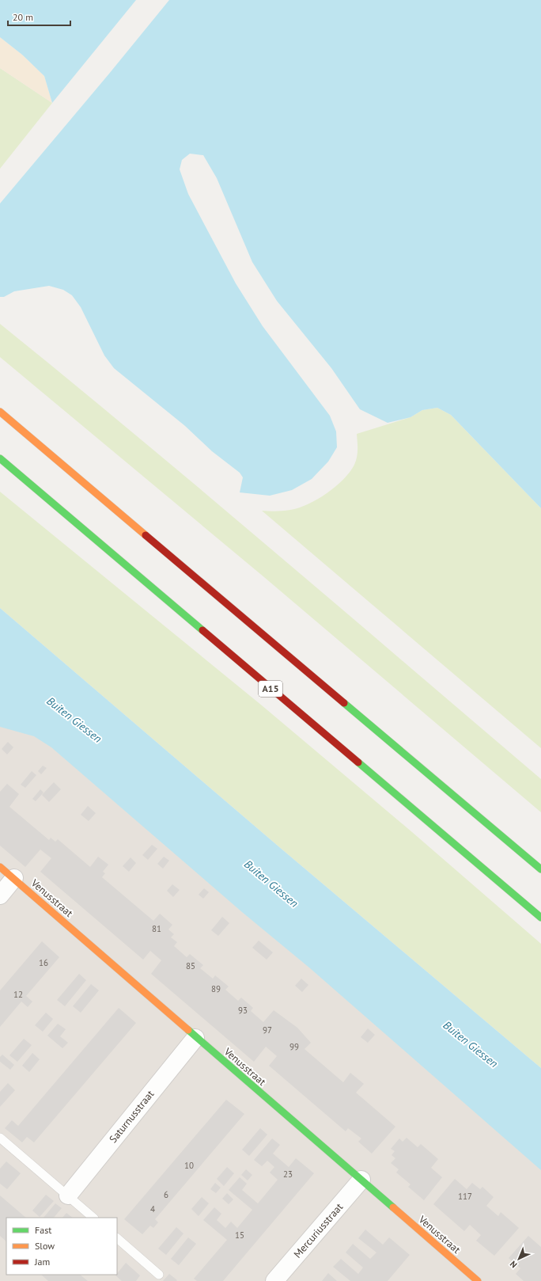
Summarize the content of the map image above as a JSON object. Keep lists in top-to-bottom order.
{
  "streets": {
    "main road": ["A15", "Venusstraat"],
    "street": ["Saturnusstraat", "Mercuriusstraat"]
  },
  "crossings": [
    ["Venusstraat", "Saturnusstraat"],
    ["Venusstraat", "Mercuriusstraat"]
  ],
  "water": ["Buiten Giessen"],
  "house_numbers": [
    "81",
    "16",
    "85",
    "89",
    "12",
    "93",
    "97",
    "99",
    "10",
    "23",
    "6",
    "117",
    "4",
    "15"
  ],
  "legend": ["Fast", "Slow", "Jam"],
  "scale_bar": "20 m",
  "north": "bottom left"
}
